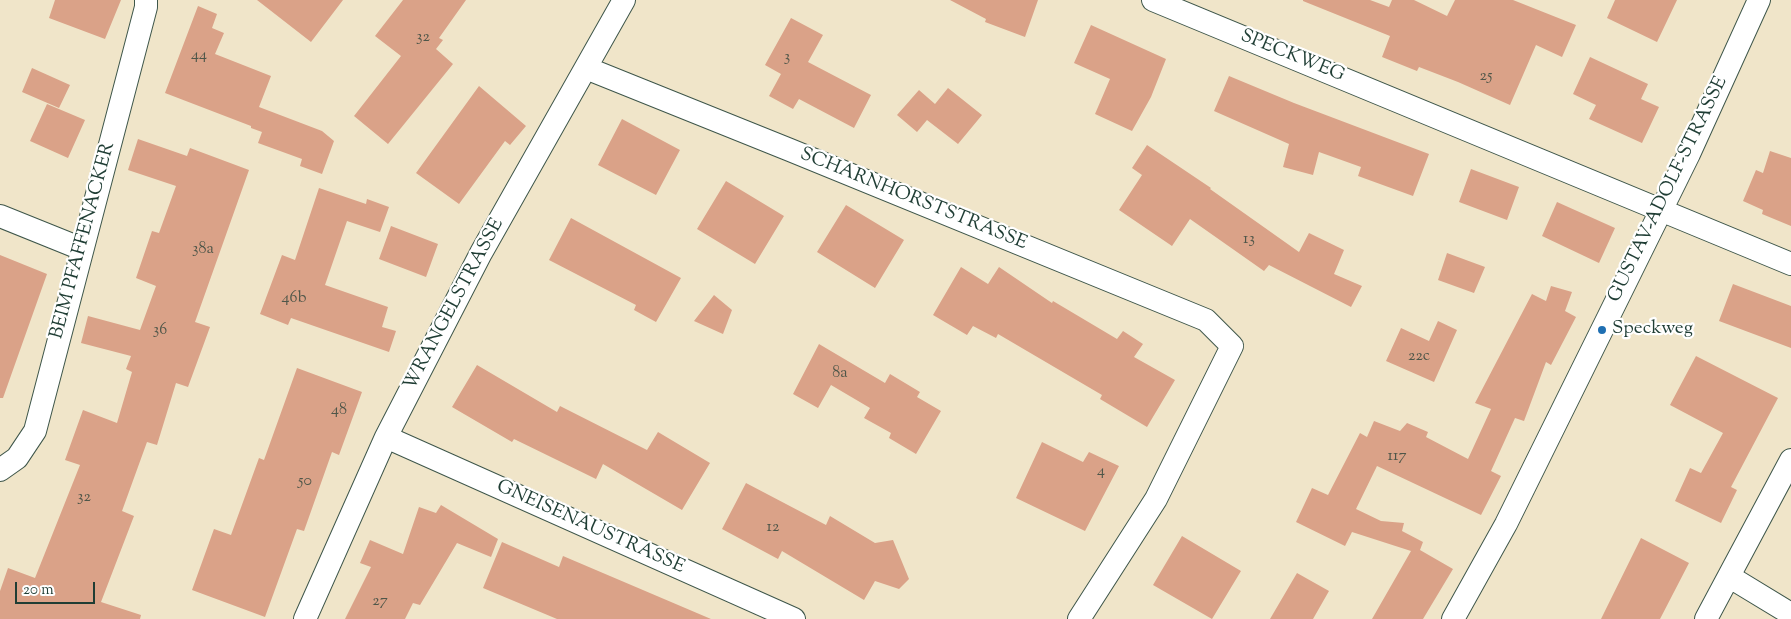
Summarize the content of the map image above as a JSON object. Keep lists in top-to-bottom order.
{
  "streets": {
    "street": [
      "SPECKWEG",
      "GUSTAV-ADOLF-STRASSE",
      "SCHARNHORSTSTRASSE",
      "BEIM PFAFFENACKER",
      "WRANGELSTRASSE",
      "GNEISENAUSTRASSE"
    ]
  },
  "crossings": [
    ["SPECKWEG", "GUSTAV-ADOLF-STRASSE"],
    ["SCHARNHORSTSTRASSE", "WRANGELSTRASSE"],
    ["WRANGELSTRASSE", "GNEISENAUSTRASSE"]
  ],
  "places": ["Speckweg"],
  "house_numbers": [
    "32",
    "44",
    "3",
    "25",
    "13",
    "38a",
    "46b",
    "36",
    "22c",
    "8a",
    "48",
    "117",
    "4",
    "50",
    "32",
    "12",
    "27"
  ],
  "scale_bar": "20 m"
}
